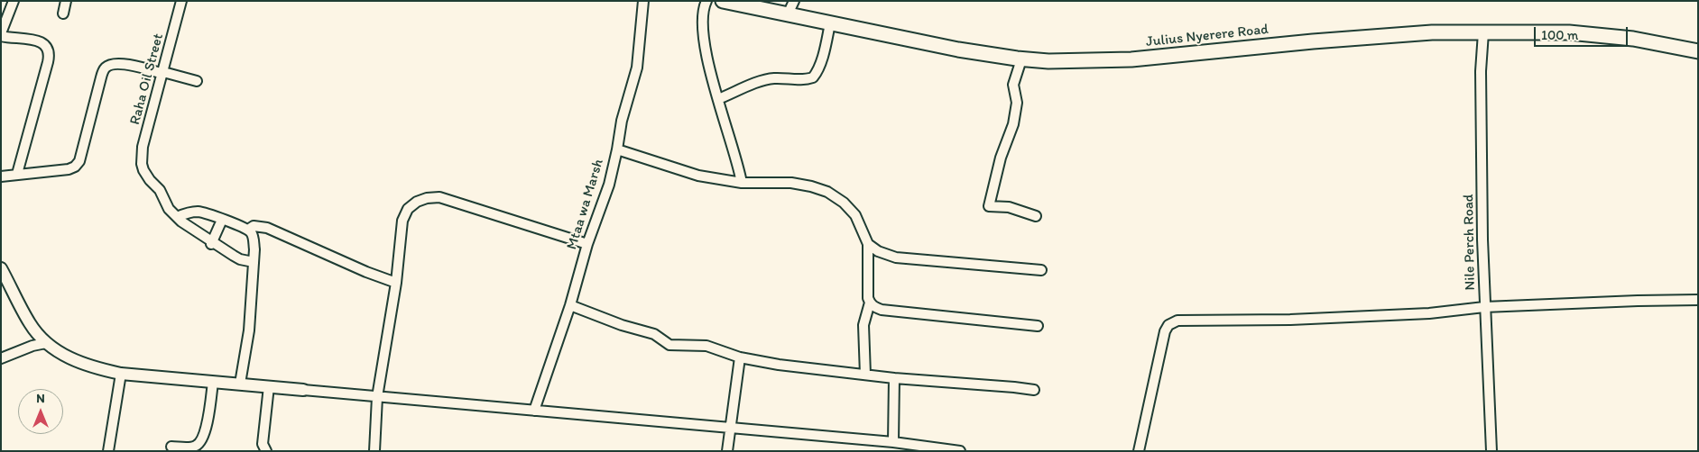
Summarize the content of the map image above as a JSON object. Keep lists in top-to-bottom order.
{
  "streets": {
    "highway": ["Julius Nyerere Road"],
    "street": ["Raha Oil Street", "Mtaa wa Marsh", "Nile Perch Road"]
  },
  "crossings": [
    ["Julius Nyerere Road", "Nile Perch Road"]
  ],
  "scale_bar": "100 m",
  "north": "top"
}
